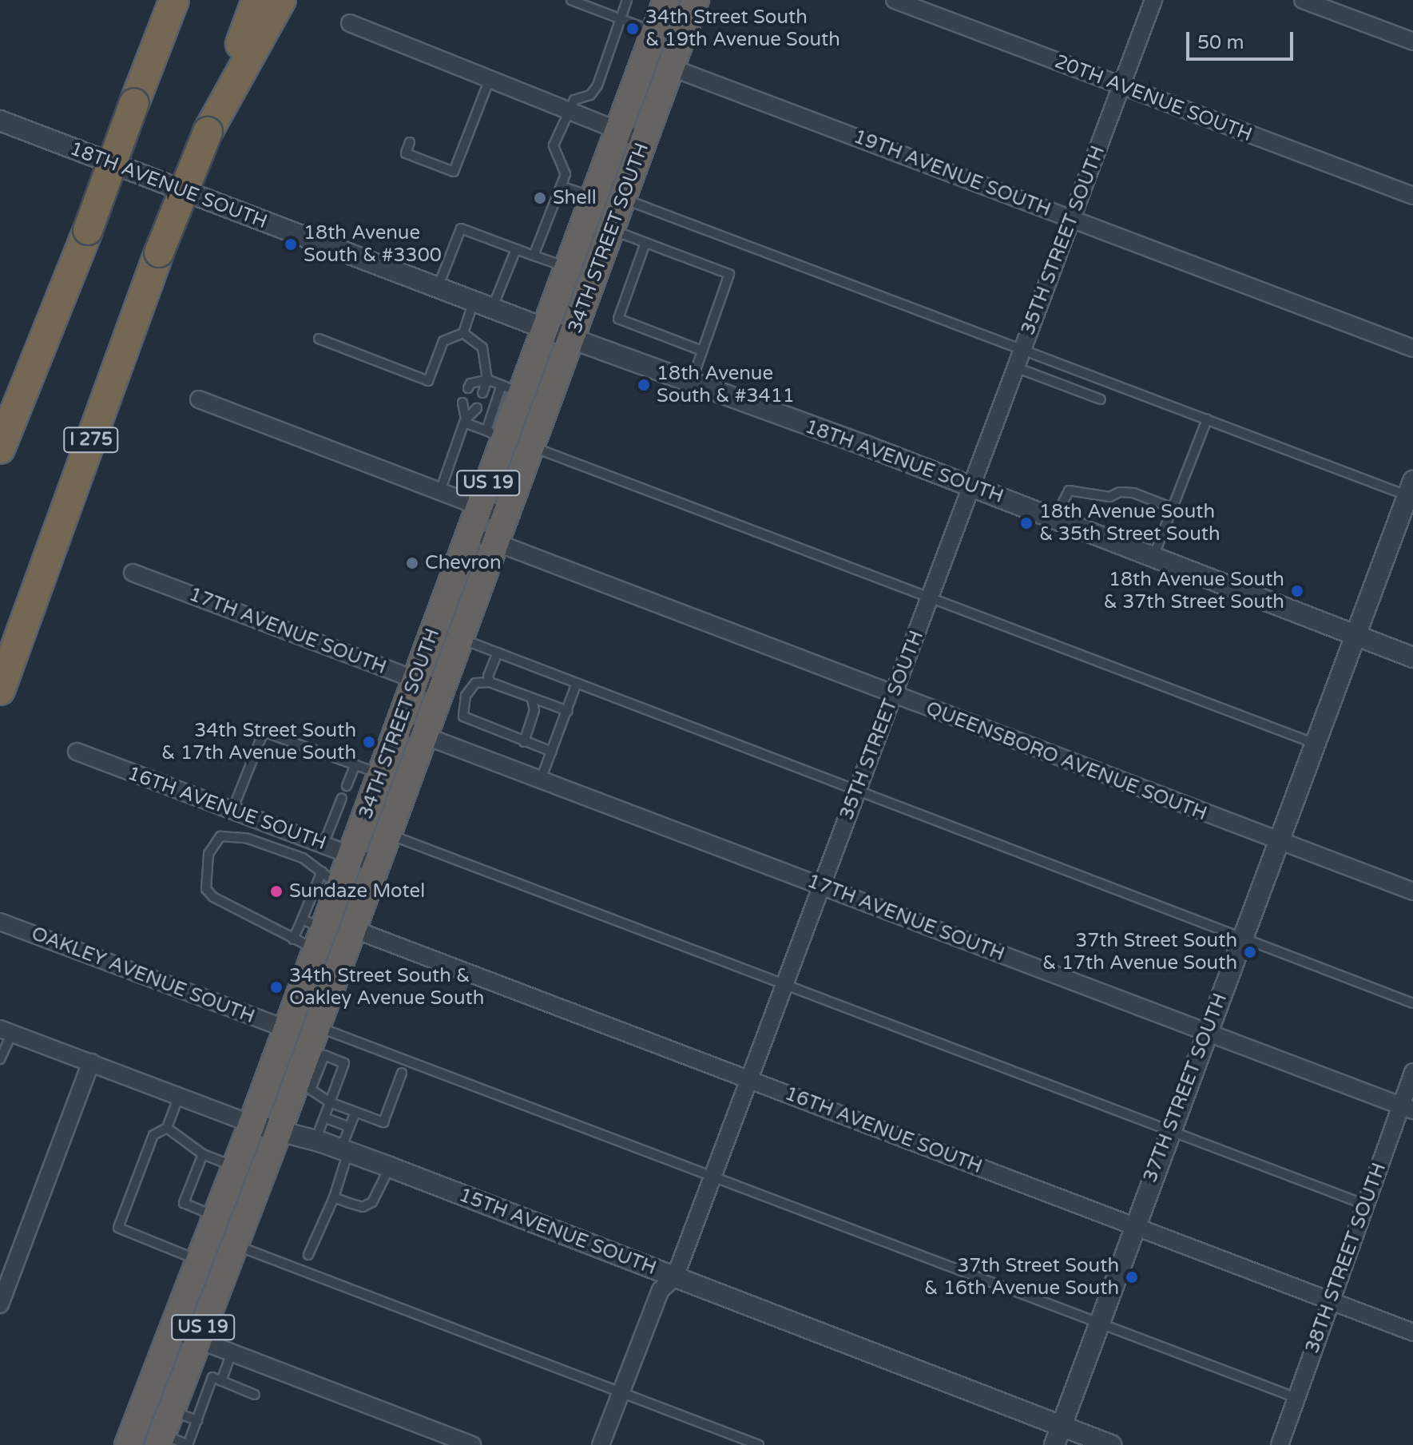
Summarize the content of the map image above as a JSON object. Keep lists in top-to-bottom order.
{
  "streets": {
    "highway": ["34TH STREET SOUTH", "I 275", "US 19"],
    "street": [
      "20TH AVENUE SOUTH",
      "19TH AVENUE SOUTH",
      "18TH AVENUE SOUTH",
      "35TH STREET SOUTH",
      "17TH AVENUE SOUTH",
      "QUEENSBORO AVENUE SOUTH",
      "16TH AVENUE SOUTH",
      "OAKLEY AVENUE SOUTH",
      "37TH STREET SOUTH",
      "15TH AVENUE SOUTH",
      "38TH STREET SOUTH"
    ]
  },
  "crossings": [
    ["20TH AVENUE SOUTH", "35TH STREET SOUTH"],
    ["19TH AVENUE SOUTH", "34TH STREET SOUTH"],
    ["19TH AVENUE SOUTH", "35TH STREET SOUTH"],
    ["18TH AVENUE SOUTH", "34TH STREET SOUTH"],
    ["18TH AVENUE SOUTH", "35TH STREET SOUTH"],
    ["18TH AVENUE SOUTH", "37TH STREET SOUTH"],
    ["34TH STREET SOUTH", "17TH AVENUE SOUTH"],
    ["34TH STREET SOUTH", "QUEENSBORO AVENUE SOUTH"],
    ["34TH STREET SOUTH", "16TH AVENUE SOUTH"],
    ["34TH STREET SOUTH", "OAKLEY AVENUE SOUTH"],
    ["34TH STREET SOUTH", "15TH AVENUE SOUTH"],
    ["35TH STREET SOUTH", "17TH AVENUE SOUTH"],
    ["35TH STREET SOUTH", "QUEENSBORO AVENUE SOUTH"],
    ["35TH STREET SOUTH", "16TH AVENUE SOUTH"],
    ["35TH STREET SOUTH", "15TH AVENUE SOUTH"],
    ["17TH AVENUE SOUTH", "37TH STREET SOUTH"],
    ["17TH AVENUE SOUTH", "38TH STREET SOUTH"],
    ["QUEENSBORO AVENUE SOUTH", "37TH STREET SOUTH"],
    ["16TH AVENUE SOUTH", "37TH STREET SOUTH"],
    ["16TH AVENUE SOUTH", "38TH STREET SOUTH"],
    ["37TH STREET SOUTH", "15TH AVENUE SOUTH"]
  ],
  "places": [
    "34th Street South & 19th Avenue South",
    "Shell",
    "18th Avenue South & #3300",
    "18th Avenue South & #3411",
    "18th Avenue South & 35th Street South",
    "Chevron",
    "18th Avenue South & 37th Street South",
    "34th Street South & 17th Avenue South",
    "Sundaze Motel",
    "37th Street South & 17th Avenue South",
    "34th Street South & Oakley Avenue South",
    "37th Street South & 16th Avenue South"
  ],
  "scale_bar": "50 m"
}
